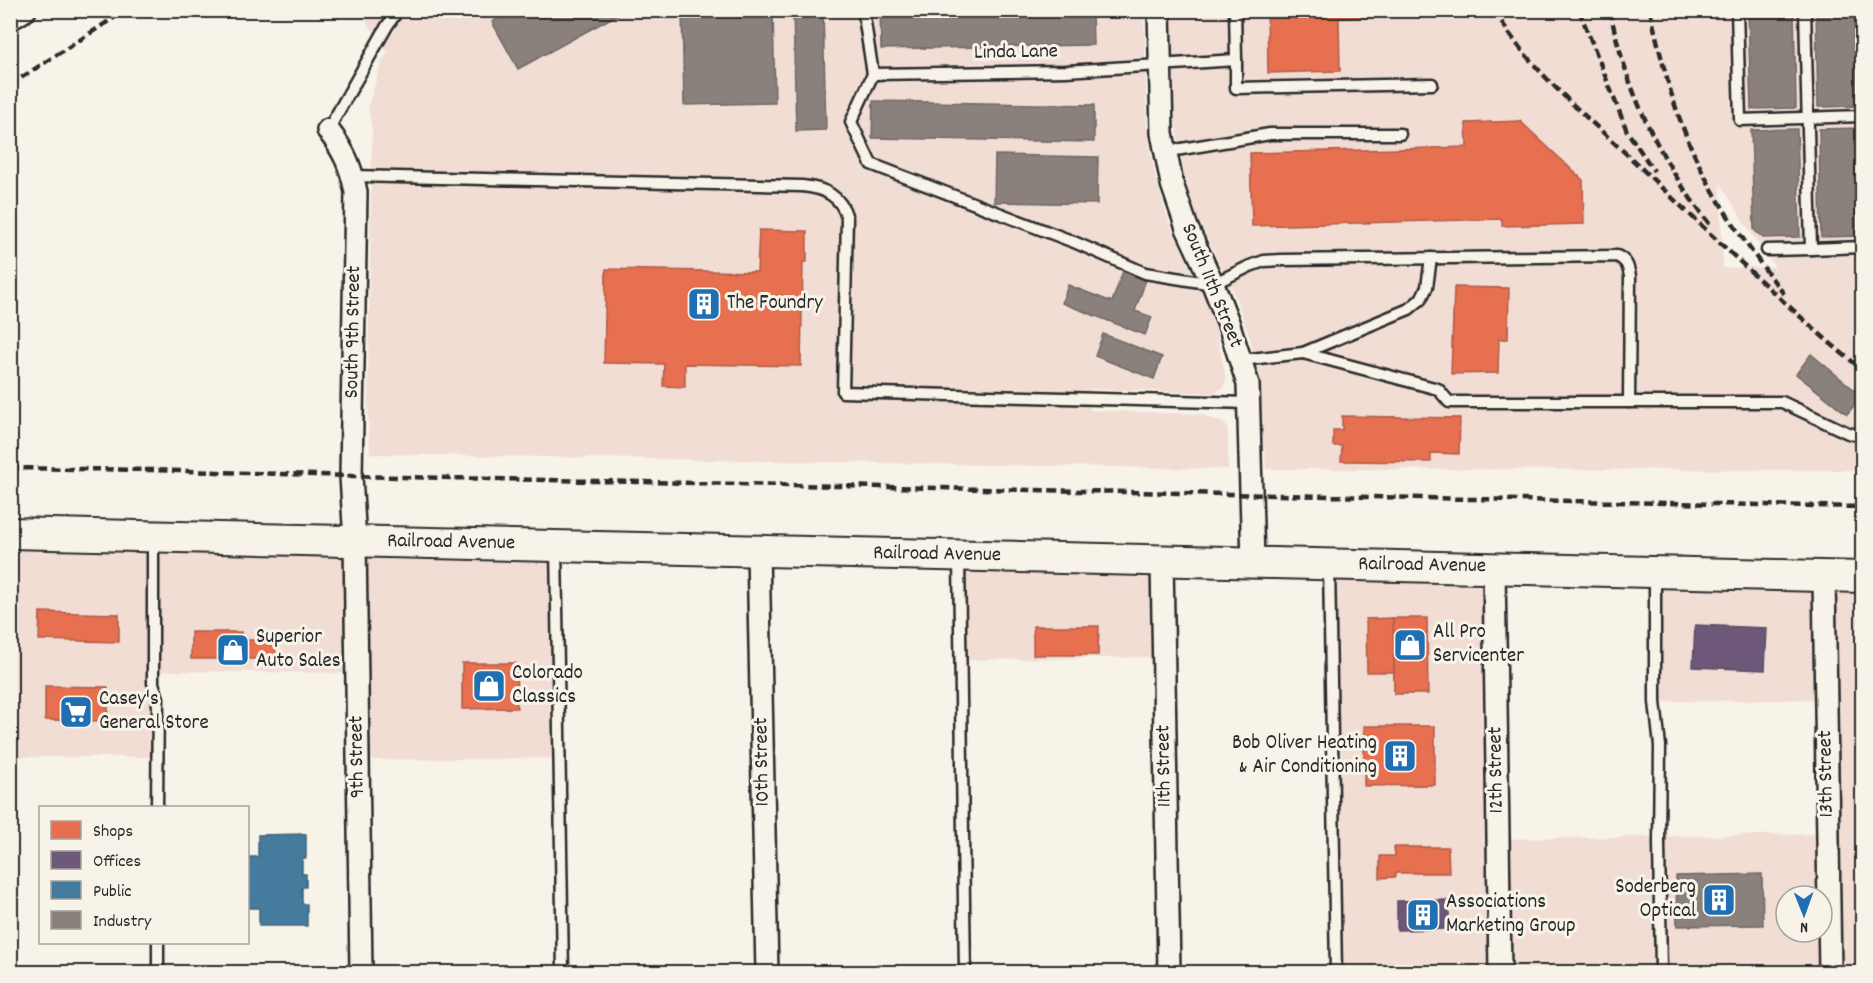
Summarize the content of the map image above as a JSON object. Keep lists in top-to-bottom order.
{
  "streets": {
    "main road": ["Railroad Avenue"],
    "street": [
      "South 11th Street",
      "South 9th Street",
      "9th Street",
      "10th Street",
      "11th Street",
      "12th Street",
      "13th Street"
    ],
    "lane": ["Linda Lane"]
  },
  "crossings": [
    ["Linda Lane", "South 11th Street"],
    ["South 11th Street", "Railroad Avenue"],
    ["South 9th Street", "Railroad Avenue"],
    ["South 9th Street", "9th Street"],
    ["Railroad Avenue", "9th Street"],
    ["Railroad Avenue", "10th Street"],
    ["Railroad Avenue", "11th Street"],
    ["Railroad Avenue", "12th Street"],
    ["Railroad Avenue", "13th Street"]
  ],
  "places": {
    "building": [
      "The Foundry",
      "Bob Oliver Heating & Air Conditioning",
      "Soderberg Optical",
      "Associations Marketing Group"
    ],
    "shop": ["All Pro Servicenter", "Superior Auto Sales", "Colorado Classics"],
    "supermarket": ["Casey's General Store"]
  },
  "legend": [
    "Shops",
    "Offices",
    "Public",
    "Industry"
  ],
  "north": "bottom"
}
